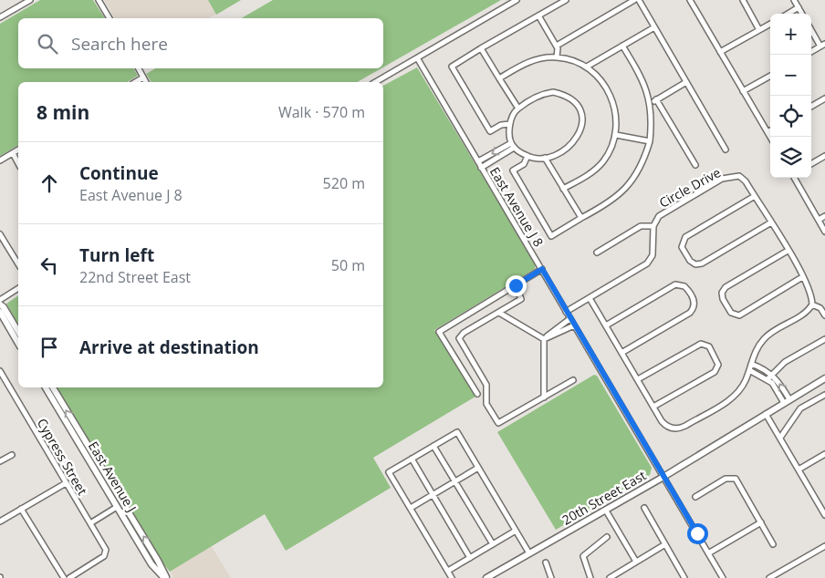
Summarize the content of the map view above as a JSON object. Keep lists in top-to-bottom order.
{
  "streets": {
    "main road": ["East Avenue J", "20th Street East"],
    "street": ["Circle Drive", "East Avenue J 8", "Cypress Street"]
  },
  "crossings": [
    ["Circle Drive", "East Avenue J 8"],
    ["East Avenue J 8", "20th Street East"]
  ],
  "page": {
    "map_buttons": ["+", "−"],
    "search": "Search here",
    "heading": ["8 min", "Walk · 570 m"],
    "list": [
      ["Continue", "East Avenue J 8", "520 m"],
      ["Turn left", "22nd Street East", "50 m"],
      "Arrive at destination"
    ]
  }
}
